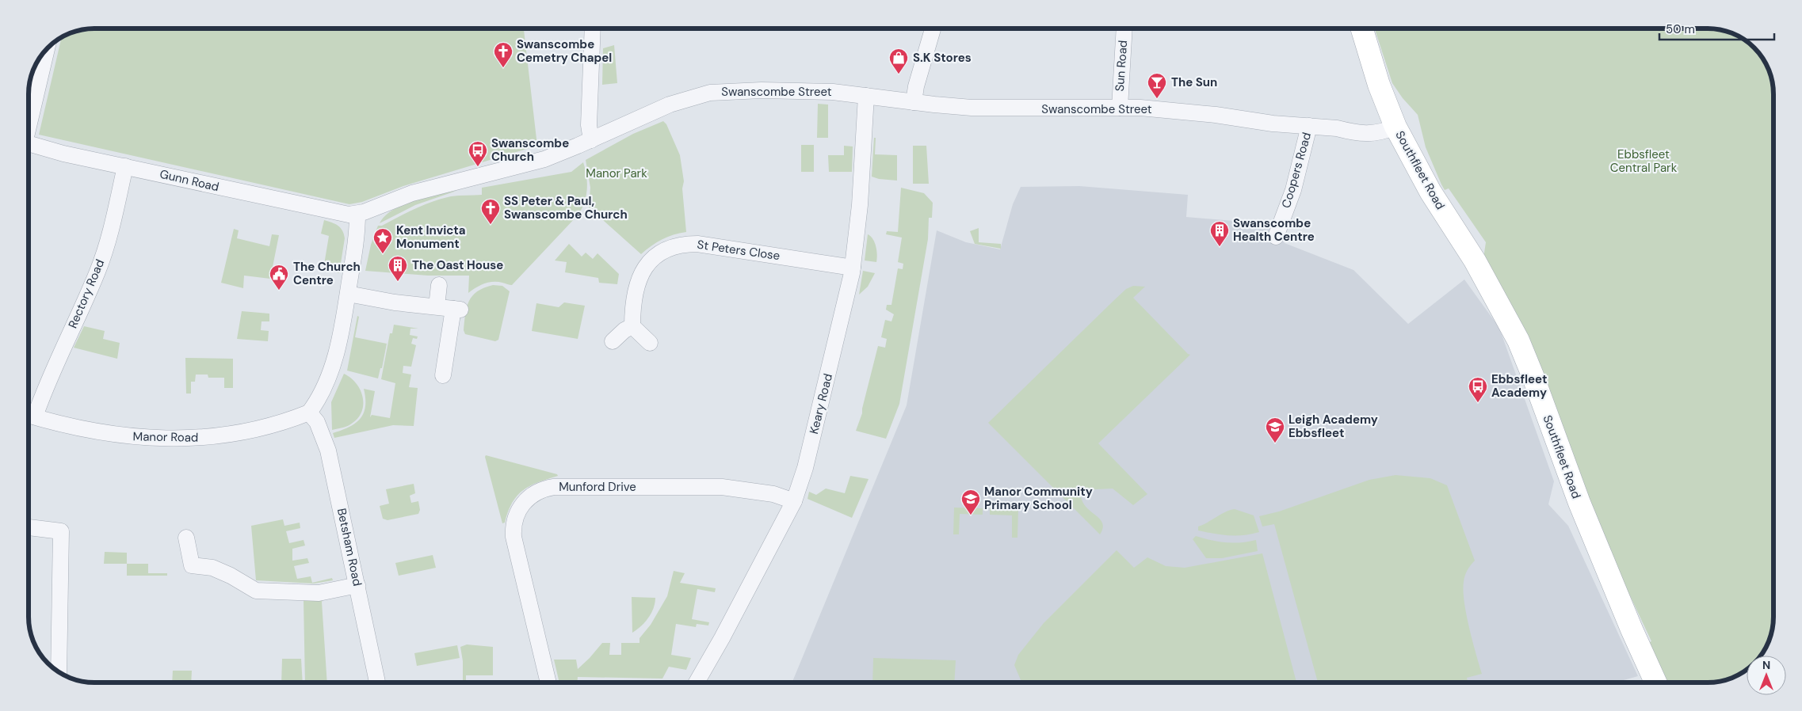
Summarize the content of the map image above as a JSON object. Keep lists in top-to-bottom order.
{
  "streets": {
    "main road": ["Southfleet Road"],
    "street": [
      "Sun Road",
      "Swanscombe Street",
      "Coopers Road",
      "Gunn Road",
      "St Peters Close",
      "Rectory Road",
      "Keary Road",
      "Manor Road",
      "Munford Drive",
      "Betsham Road"
    ]
  },
  "crossings": [
    ["Sun Road", "Swanscombe Street"],
    ["Swanscombe Street", "Coopers Road"],
    ["Swanscombe Street", "Southfleet Road"],
    ["Swanscombe Street", "Gunn Road"],
    ["Swanscombe Street", "Keary Road"],
    ["Gunn Road", "Rectory Road"],
    ["St Peters Close", "Keary Road"],
    ["Rectory Road", "Manor Road"],
    ["Keary Road", "Munford Drive"],
    ["Manor Road", "Betsham Road"]
  ],
  "parks": ["Ebbsfleet Central Park", "Manor Park"],
  "places": {
    "church": ["Swanscombe Cemetry Chapel", "SS Peter & Paul, Swanscombe Church"],
    "shop": ["S.K Stores"],
    "bar": ["The Sun"],
    "bus stop": ["Swanscombe Church", "Ebbsfleet Academy"],
    "building": ["Swanscombe Health Centre", "The Oast House"],
    "place": ["Kent Invicta Monument"],
    "public building": ["The Church Centre"],
    "school or university": ["Leigh Academy Ebbsfleet", "Manor Community Primary School"]
  },
  "scale_bar": "50 m",
  "north": "top"
}
